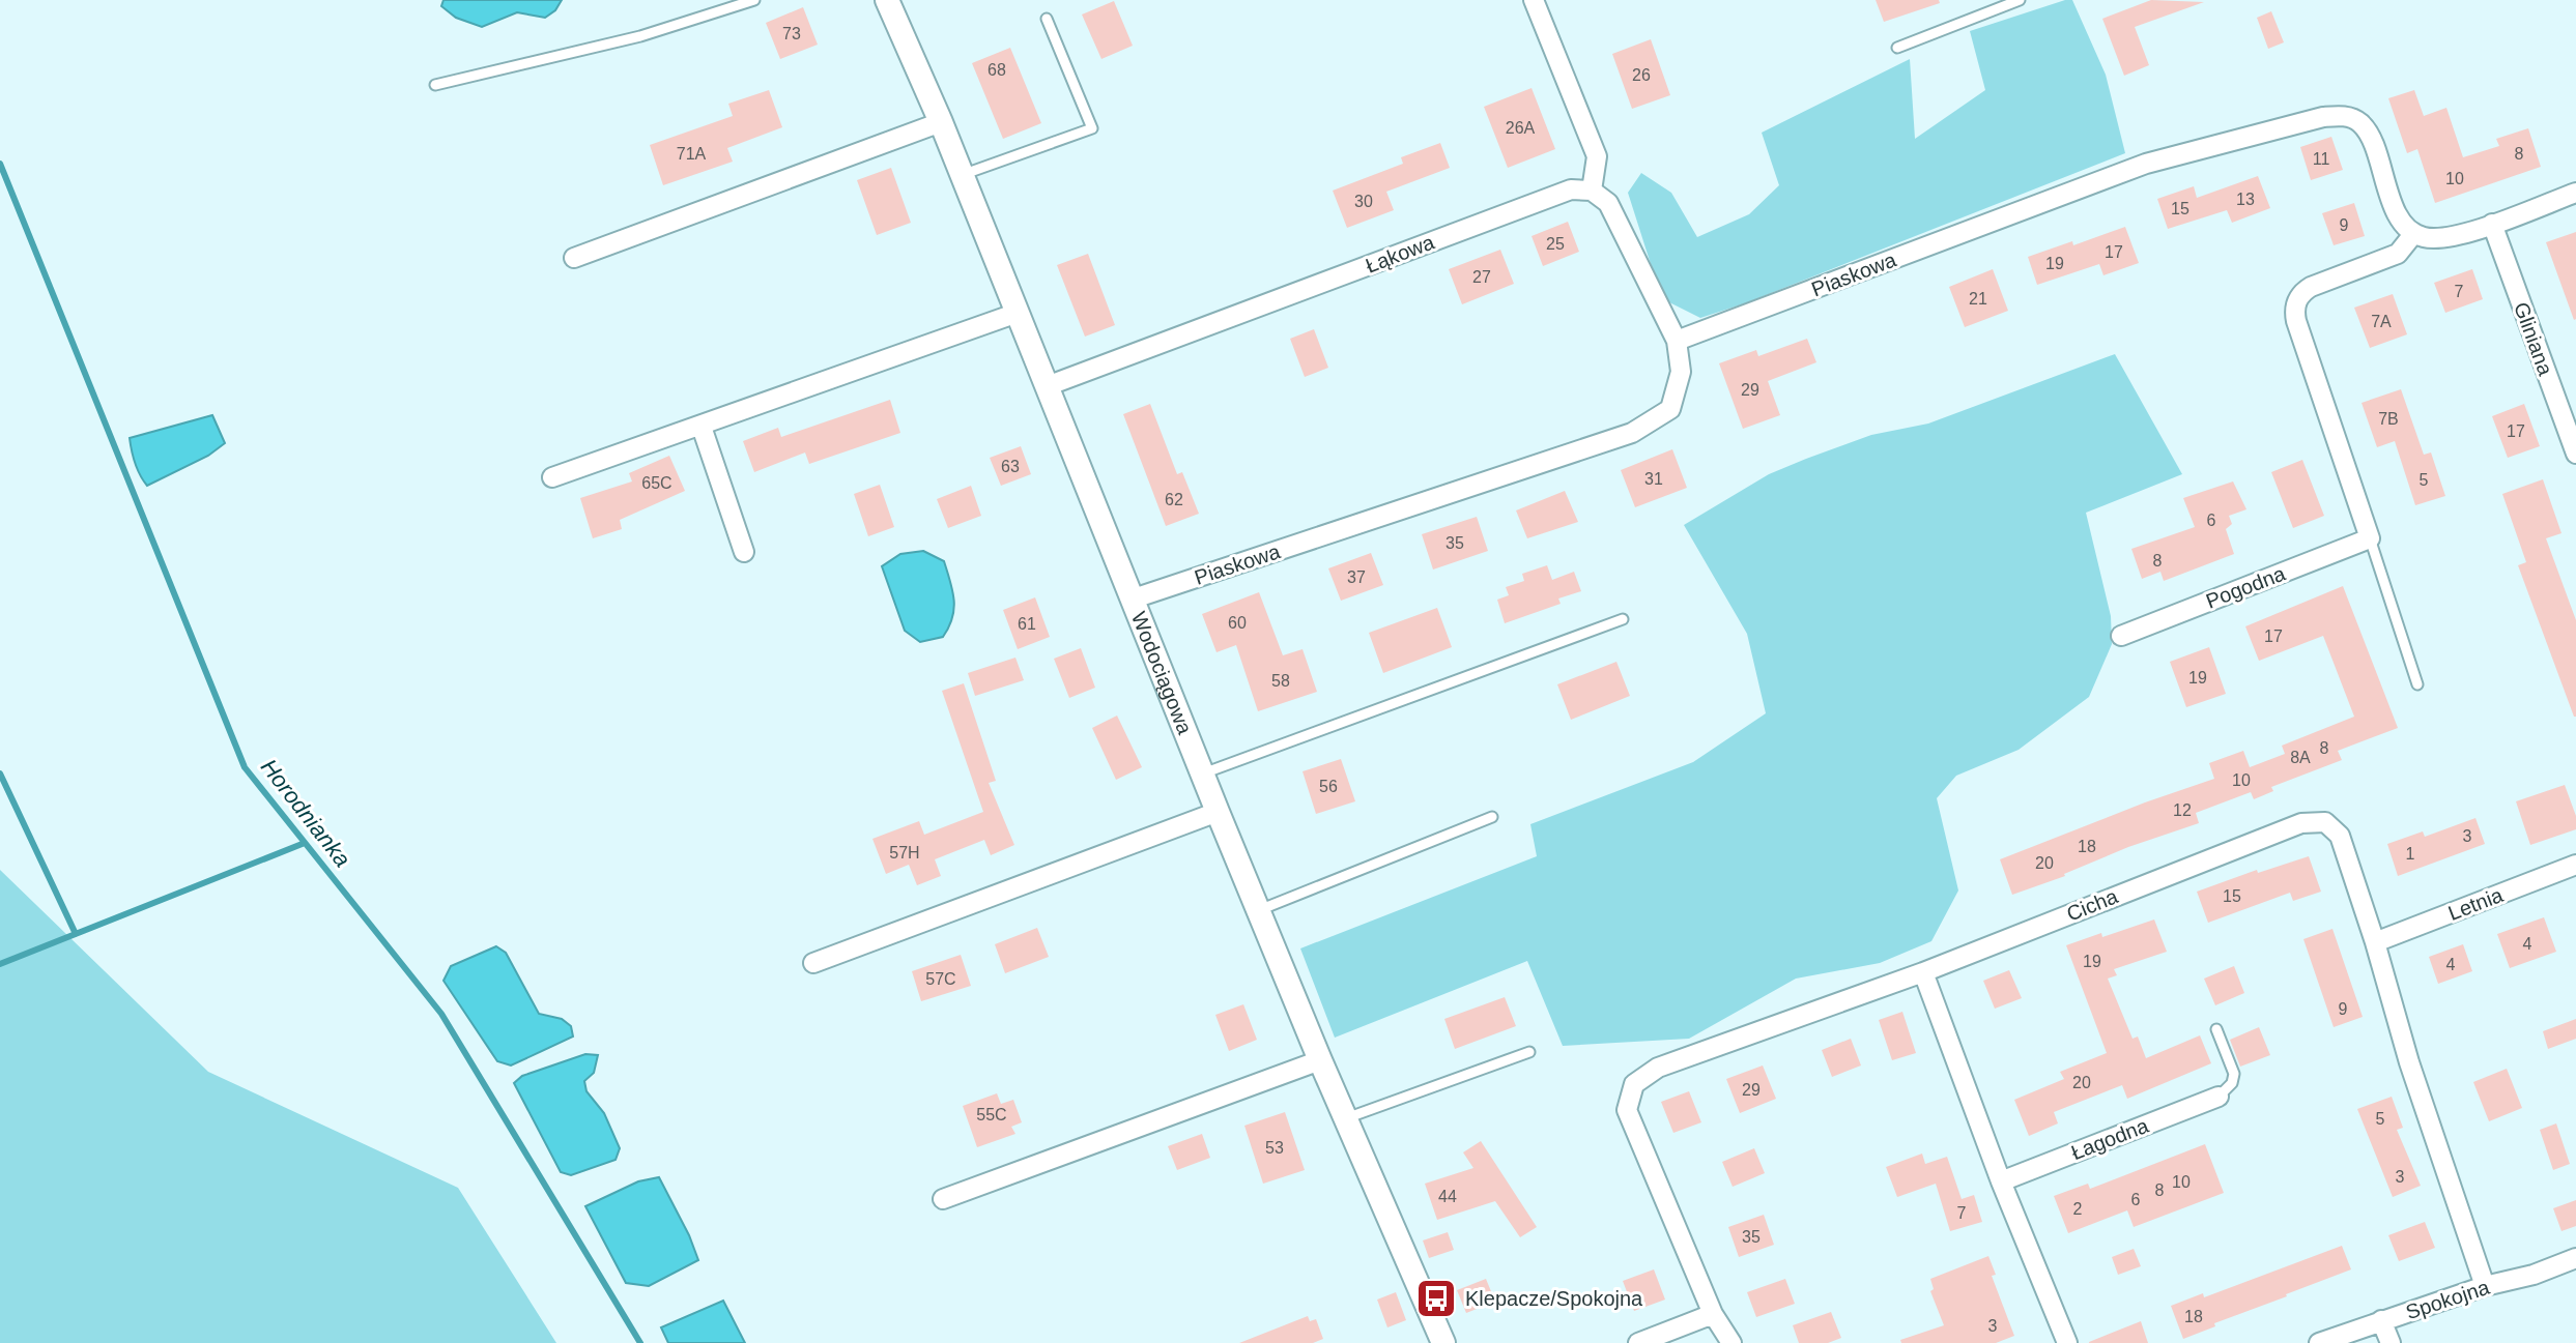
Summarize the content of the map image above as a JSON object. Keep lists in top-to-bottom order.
{
  "streets": {
    "street": [
      "Łąkowa",
      "Piaskowa",
      "Gliniana",
      "Pogodna",
      "Wodociągowa",
      "Letnia",
      "Cicha",
      "Łagodna",
      "Spokojna"
    ]
  },
  "crossings": [
    ["Łąkowa", "Wodociągowa"],
    ["Piaskowa", "Wodociągowa"],
    ["Letnia", "Cicha"],
    ["Cicha", "Spokojna"]
  ],
  "water": ["Horodnianka"],
  "places": {
    "bus stop": ["Klepacze/Spokojna"]
  },
  "house_numbers": [
    "73",
    "68",
    "26",
    "26A",
    "71A",
    "8",
    "11",
    "10",
    "13",
    "30",
    "15",
    "9",
    "25",
    "17",
    "19",
    "27",
    "7",
    "21",
    "7A",
    "29",
    "7B",
    "17",
    "63",
    "31",
    "5",
    "65C",
    "62",
    "6",
    "35",
    "8",
    "37",
    "60",
    "61",
    "17",
    "19",
    "58",
    "8",
    "8A",
    "10",
    "56",
    "12",
    "3",
    "18",
    "57H",
    "1",
    "20",
    "15",
    "4",
    "19",
    "4",
    "57C",
    "9",
    "20",
    "29",
    "55C",
    "5",
    "53",
    "3",
    "10",
    "8",
    "44",
    "6",
    "2",
    "7",
    "35",
    "18",
    "3"
  ]
}
